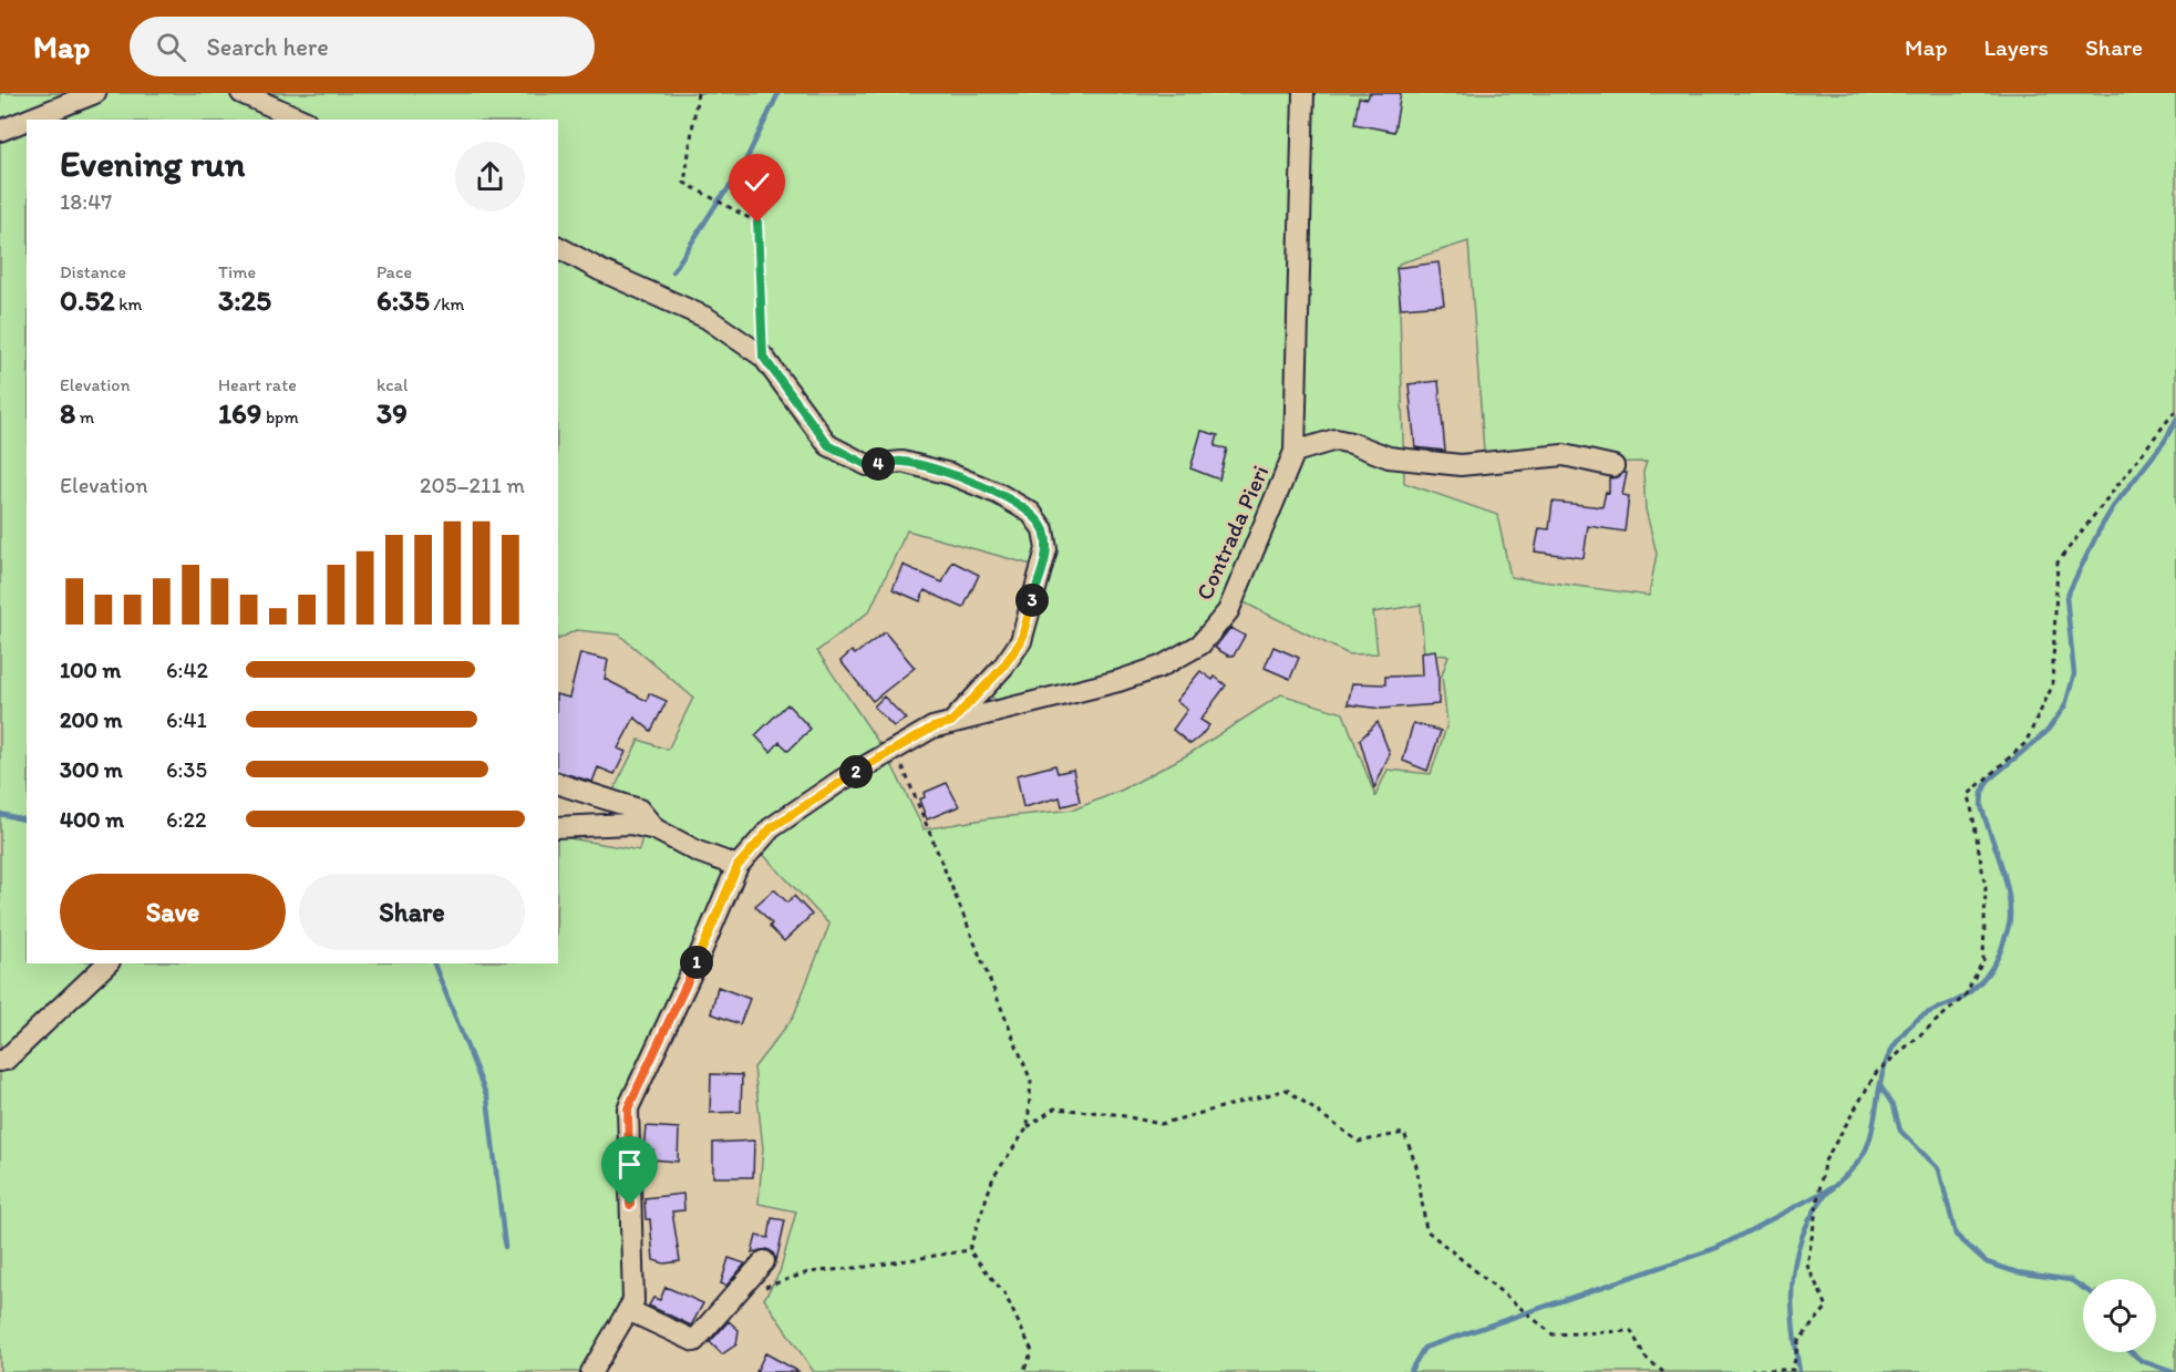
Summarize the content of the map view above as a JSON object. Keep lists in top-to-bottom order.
{
  "streets": {
    "street": ["Contrada Pieri"]
  },
  "page": {
    "header": "Map",
    "search": "Search here",
    "nav": ["Map", "Layers", "Share"],
    "heading": ["Evening run", "18:47"],
    "stats": [
      ["Distance", "0.52 km"],
      ["Time", "3:25"],
      ["Pace", "6:35 /km"],
      ["Elevation", "8 m"],
      ["Heart rate", "169 bpm"],
      ["kcal", "39"]
    ],
    "pins": [
      "4",
      "3",
      "2",
      "1"
    ],
    "chart": ["Elevation", "205–211 m"],
    "list": [
      {
        "name": "100 m",
        "note": "6:42"
      },
      {
        "name": "200 m",
        "note": "6:41"
      },
      {
        "name": "300 m",
        "note": "6:35"
      },
      {
        "name": "400 m",
        "note": "6:22"
      }
    ],
    "buttons": ["Save", "Share"]
  }
}
